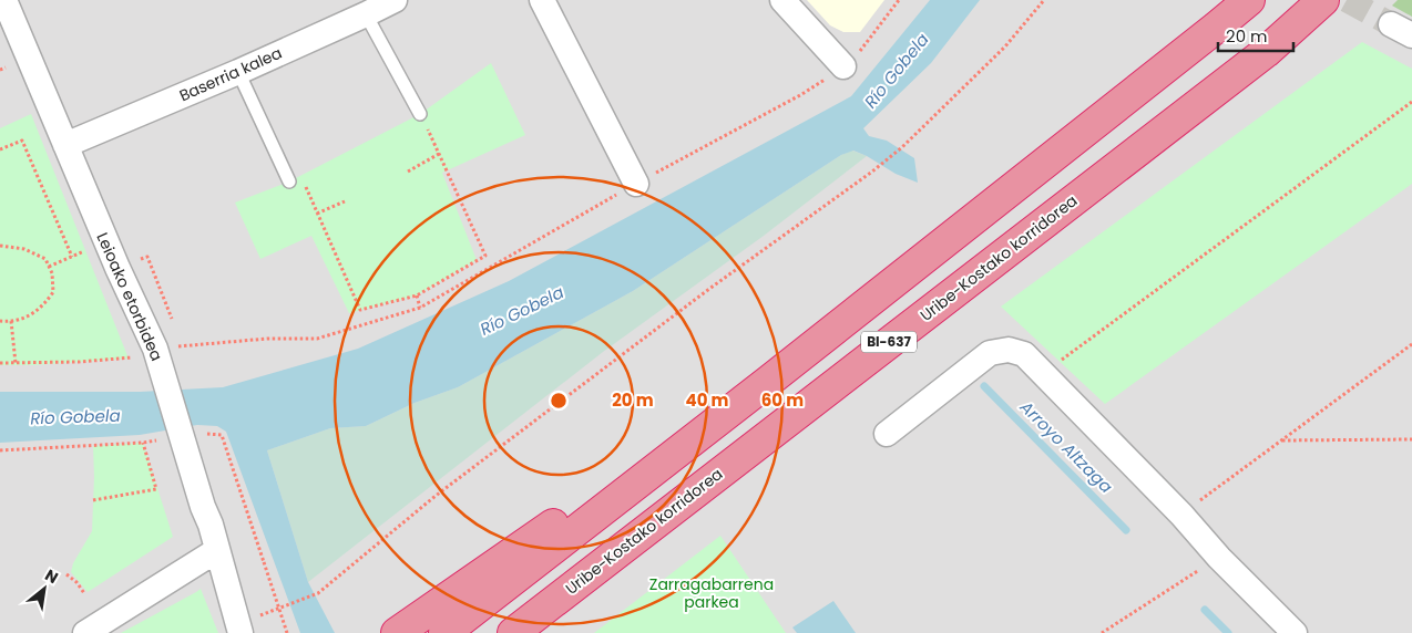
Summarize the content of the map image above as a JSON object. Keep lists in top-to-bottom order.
{
  "streets": {
    "highway": ["Uribe-Kostako korridorea", "BI-637"],
    "street": ["Baserria kalea", "Leioako etorbidea"]
  },
  "crossings": [
    ["Baserria kalea", "Leioako etorbidea"]
  ],
  "water": ["Río Gobela", "Arroyo Altzaga"],
  "parks": ["Zarragabarrena parkea"],
  "scale_bar": "20 m",
  "north": "top right",
  "rings": ["20 m", "40 m", "60 m"]
}
